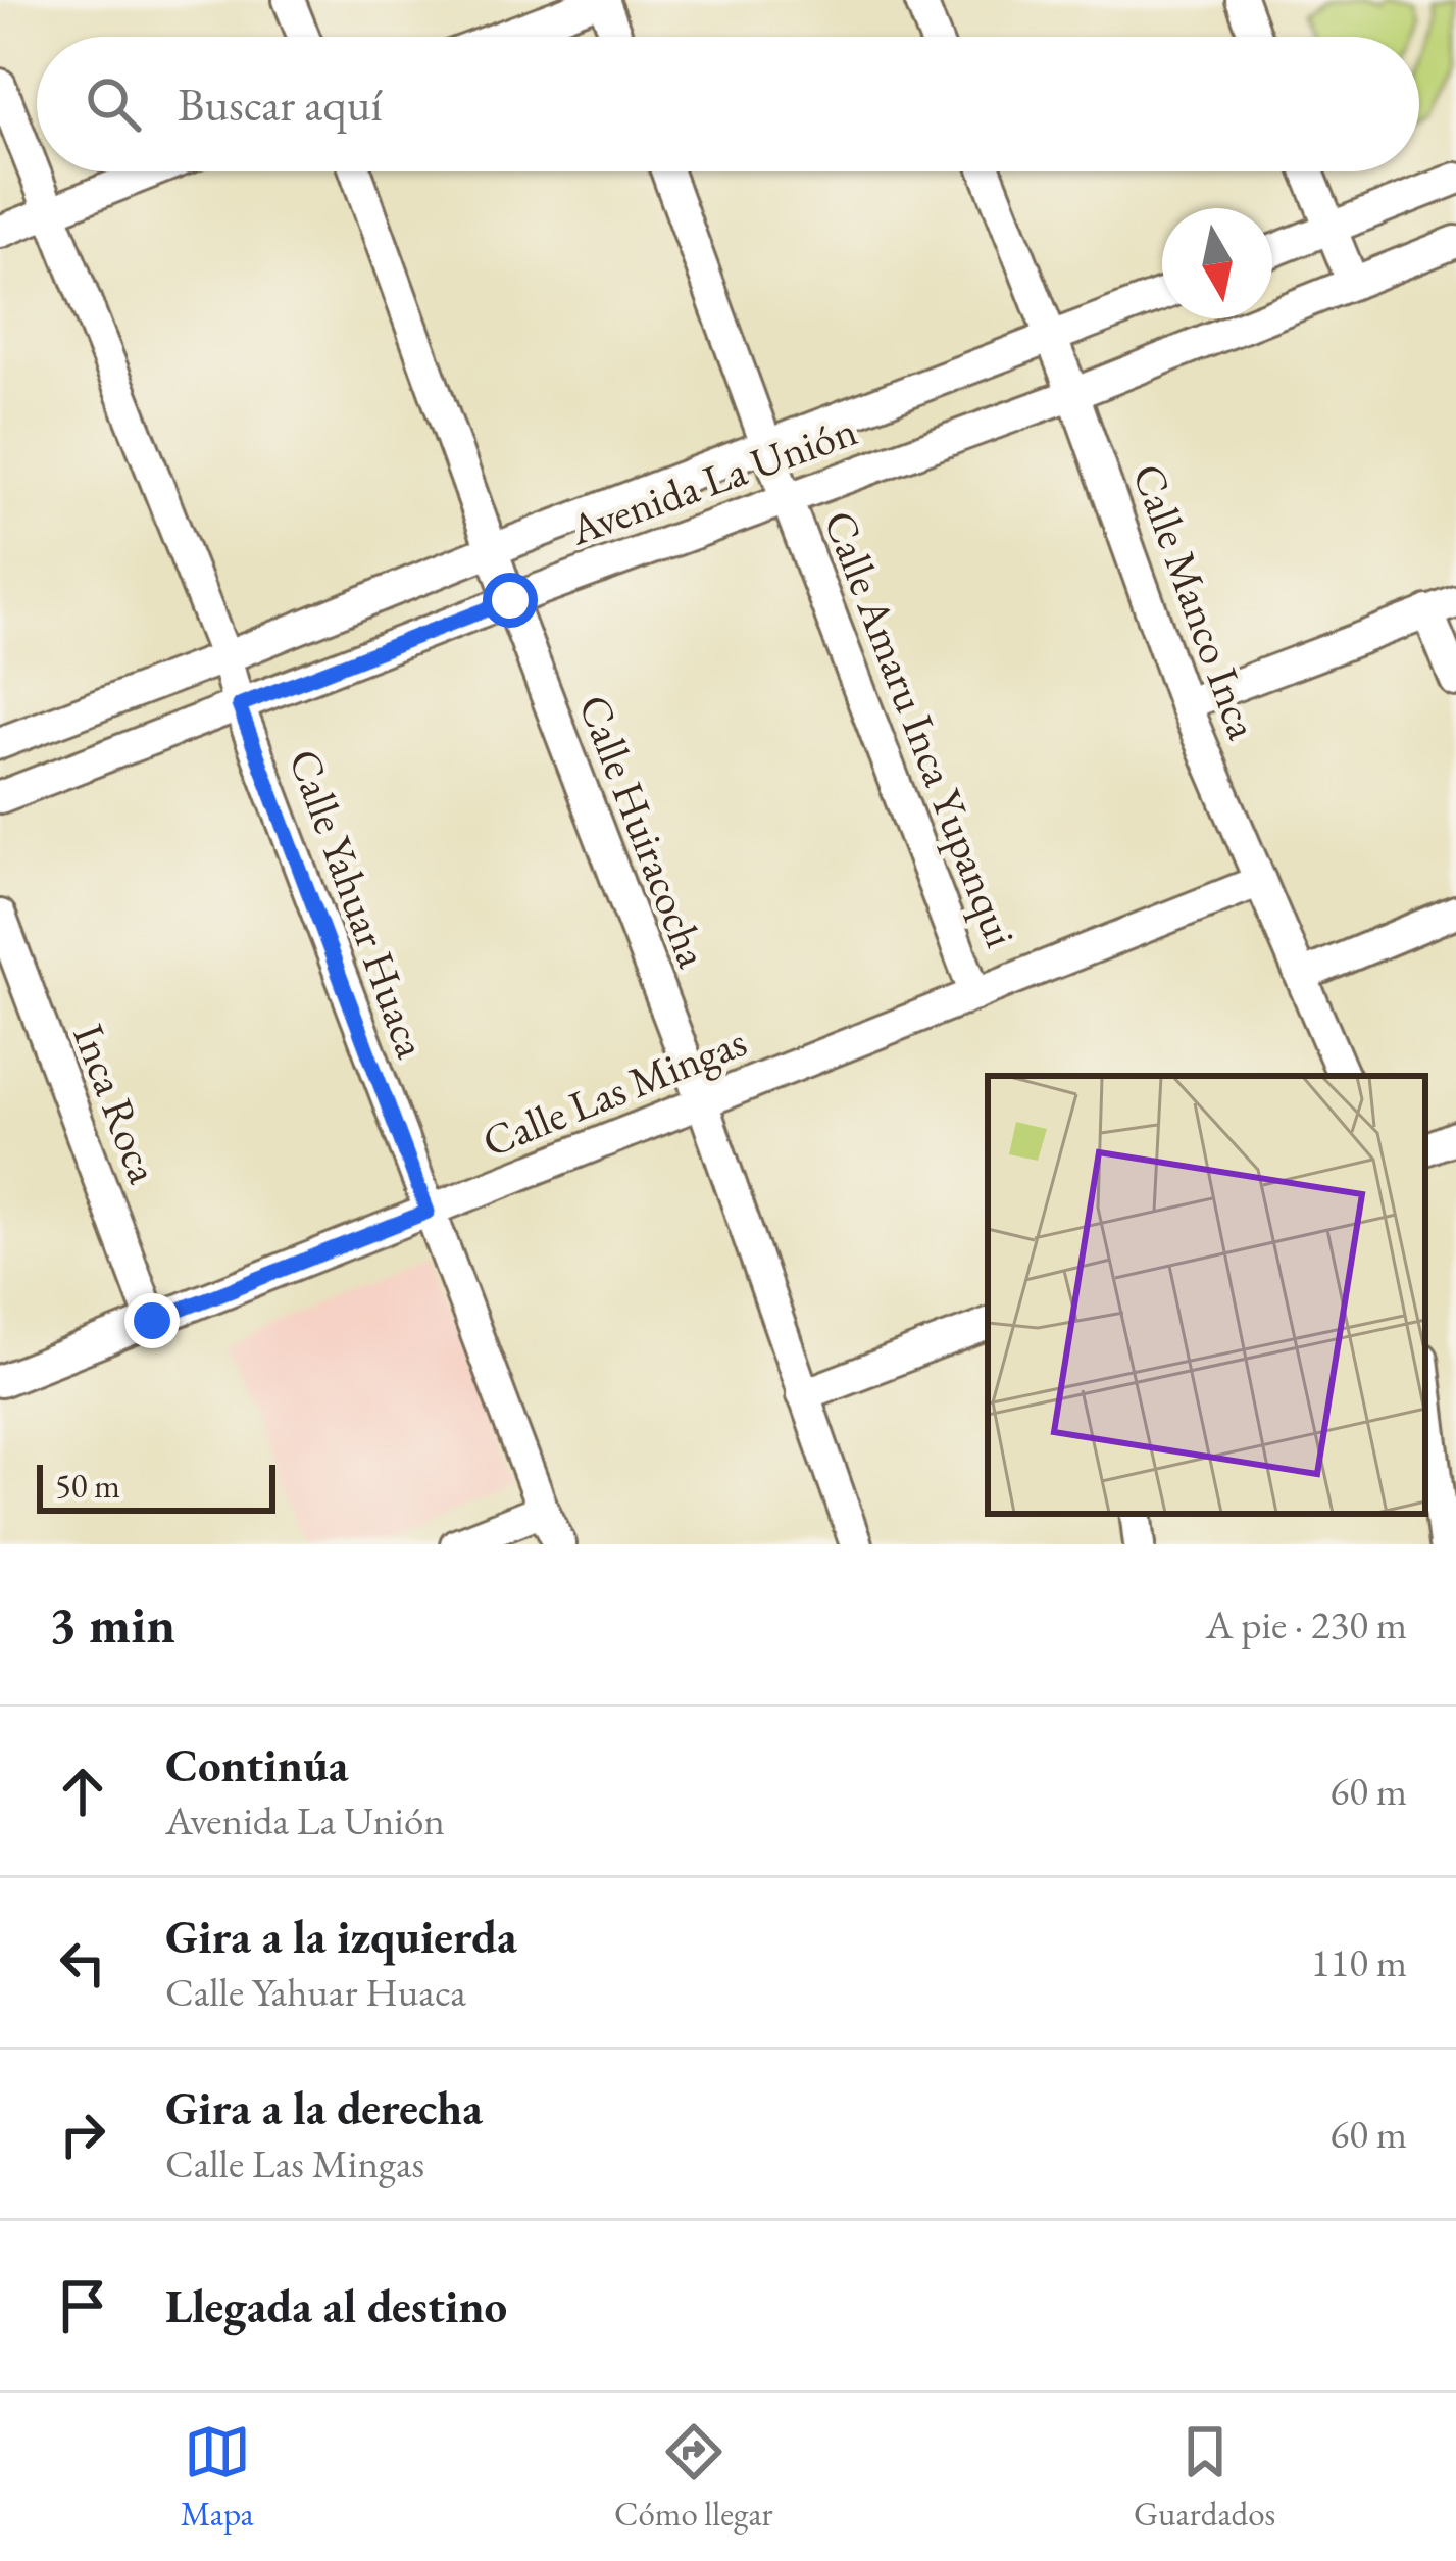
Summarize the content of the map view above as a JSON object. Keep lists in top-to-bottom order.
{
  "streets": {
    "street": [
      "Avenida La Unión",
      "Calle Manco Inca",
      "Calle Amaru Inca Yupanqui",
      "Calle Huiracocha",
      "Calle Yahuar Huaca",
      "Calle Las Mingas",
      "Inca Roca"
    ]
  },
  "crossings": [
    ["Avenida La Unión", "Calle Manco Inca"],
    ["Avenida La Unión", "Calle Amaru Inca Yupanqui"],
    ["Avenida La Unión", "Calle Huiracocha"],
    ["Avenida La Unión", "Calle Yahuar Huaca"],
    ["Calle Manco Inca", "Calle Las Mingas"],
    ["Calle Amaru Inca Yupanqui", "Calle Las Mingas"],
    ["Calle Huiracocha", "Calle Las Mingas"],
    ["Calle Yahuar Huaca", "Calle Las Mingas"],
    ["Calle Las Mingas", "Inca Roca"]
  ],
  "scale_bar": "50 m",
  "north": "bottom",
  "page": {
    "search": "Buscar aquí",
    "scale": "50 m",
    "heading": ["3 min", "A pie · 230 m"],
    "list": [
      ["Continúa", "Avenida La Unión", "60 m"],
      ["Gira a la izquierda", "Calle Yahuar Huaca", "110 m"],
      ["Gira a la derecha", "Calle Las Mingas", "60 m"],
      "Llegada al destino"
    ],
    "nav": ["Mapa", "Cómo llegar", "Guardados"]
  }
}
